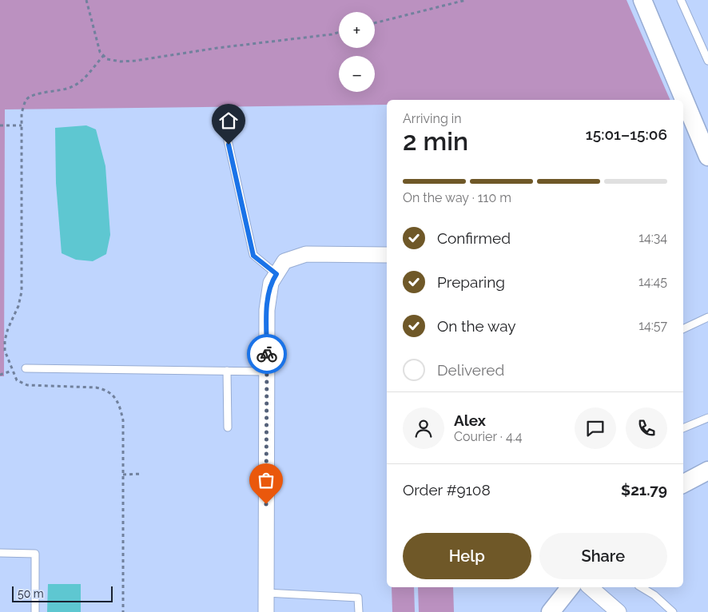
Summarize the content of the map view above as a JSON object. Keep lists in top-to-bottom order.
{
  "scale_bar": "50 m",
  "page": {
    "map_buttons": ["+", "−"],
    "heading": ["2 min", "Arriving in", "15:01–15:06"],
    "panel": [
      "Alex",
      "Courier · 4.4",
      "Order #9108",
      "$21.79"
    ],
    "bar": "On the way · 110 m",
    "list": [
      ["Confirmed", "14:34"],
      ["Preparing", "14:45"],
      ["On the way", "14:57"],
      "Delivered"
    ],
    "buttons": ["Help", "Share"],
    "scale": "50 m"
  }
}
